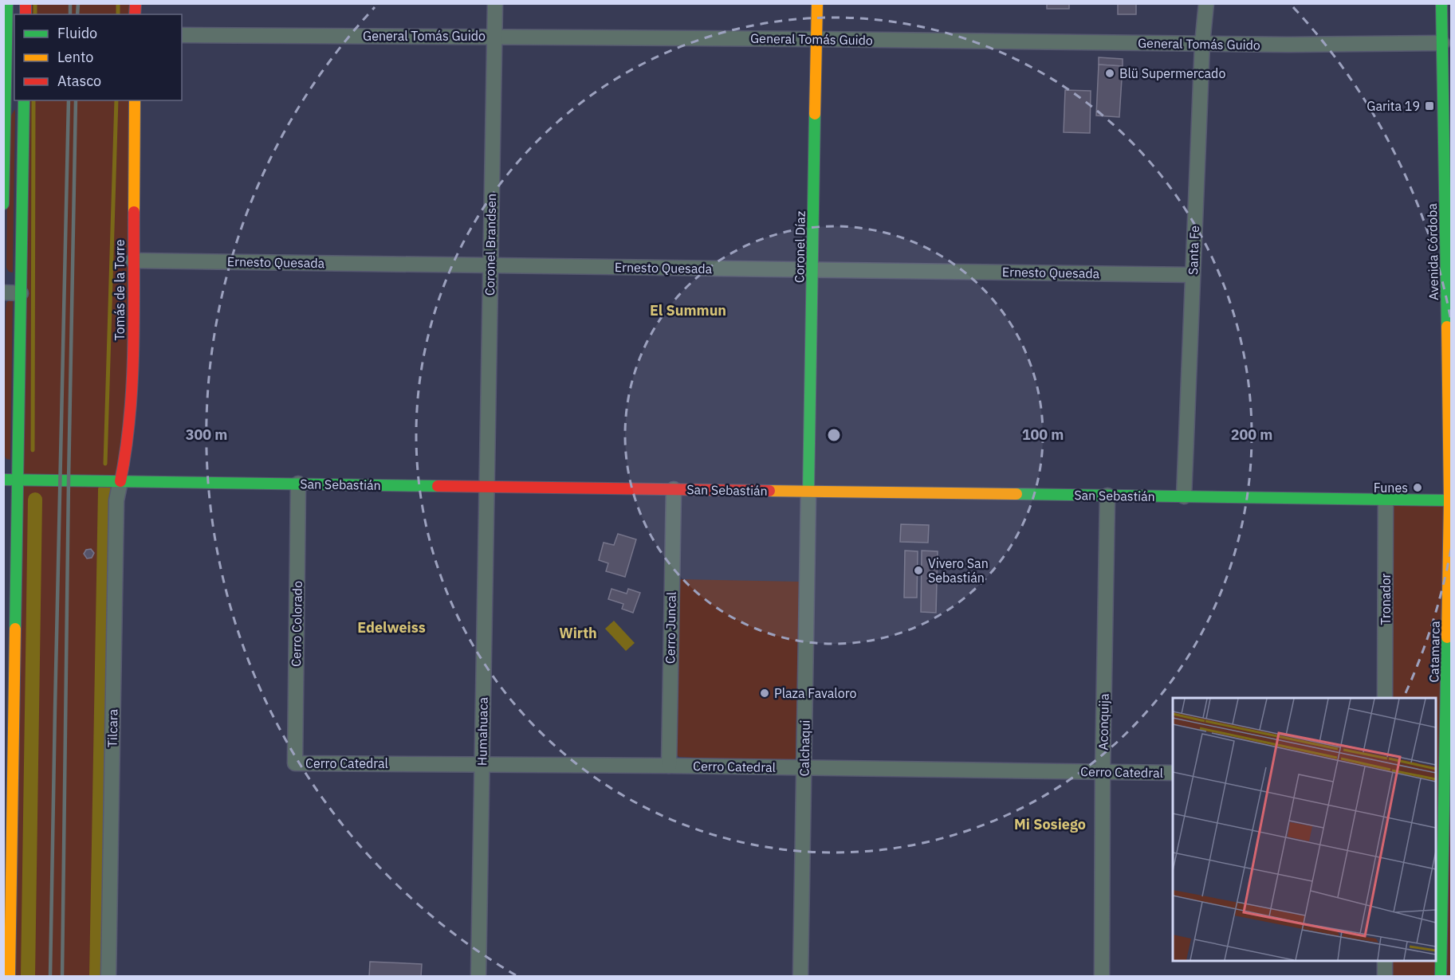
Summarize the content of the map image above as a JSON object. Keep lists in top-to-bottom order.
{
  "streets": {
    "main road": [
      "Coronel Díaz",
      "Avenida Córdoba",
      "Tomás de la Torre",
      "San Sebastián",
      "Catamarca"
    ],
    "street": [
      "General Tomás Guido",
      "Coronel Brandsen",
      "Santa Fe",
      "Ernesto Quesada",
      "Tronador",
      "Cerro Colorado",
      "Cerro Juncal",
      "Aconquija",
      "Tilcara",
      "Humahuaca",
      "Calchaqui",
      "Cerro Catedral"
    ]
  },
  "crossings": [
    ["General Tomás Guido", "Coronel Brandsen"],
    ["General Tomás Guido", "Coronel Díaz"],
    ["General Tomás Guido", "Santa Fe"],
    ["General Tomás Guido", "Avenida Córdoba"],
    ["Coronel Brandsen", "Ernesto Quesada"],
    ["Coronel Brandsen", "San Sebastián"],
    ["Coronel Brandsen", "Humahuaca"],
    ["Coronel Díaz", "Ernesto Quesada"],
    ["Coronel Díaz", "San Sebastián"],
    ["Coronel Díaz", "Calchaqui"],
    ["Santa Fe", "Ernesto Quesada"],
    ["Santa Fe", "San Sebastián"],
    ["Avenida Córdoba", "San Sebastián"],
    ["Avenida Córdoba", "Catamarca"],
    ["Ernesto Quesada", "Tomás de la Torre"],
    ["Tomás de la Torre", "San Sebastián"],
    ["Tomás de la Torre", "Tilcara"],
    ["San Sebastián", "Tronador"],
    ["San Sebastián", "Cerro Colorado"],
    ["San Sebastián", "Cerro Juncal"],
    ["San Sebastián", "Catamarca"],
    ["San Sebastián", "Aconquija"],
    ["San Sebastián", "Tilcara"],
    ["San Sebastián", "Humahuaca"],
    ["San Sebastián", "Calchaqui"],
    ["Cerro Colorado", "Cerro Catedral"],
    ["Cerro Juncal", "Cerro Catedral"],
    ["Aconquija", "Cerro Catedral"],
    ["Humahuaca", "Cerro Catedral"],
    ["Calchaqui", "Cerro Catedral"]
  ],
  "districts": [
    "El Summun",
    "Edelweiss",
    "Wirth",
    "Mi Sosiego"
  ],
  "places": {
    "other": [
      "Blü Supermercado",
      "Funes",
      "Vivero San Sebastián",
      "Plaza Favaloro"
    ],
    "transit": ["Garita 19"]
  },
  "legend": ["Fluido", "Lento", "Atasco"],
  "rings": ["100 m", "200 m", "300 m"]
}
